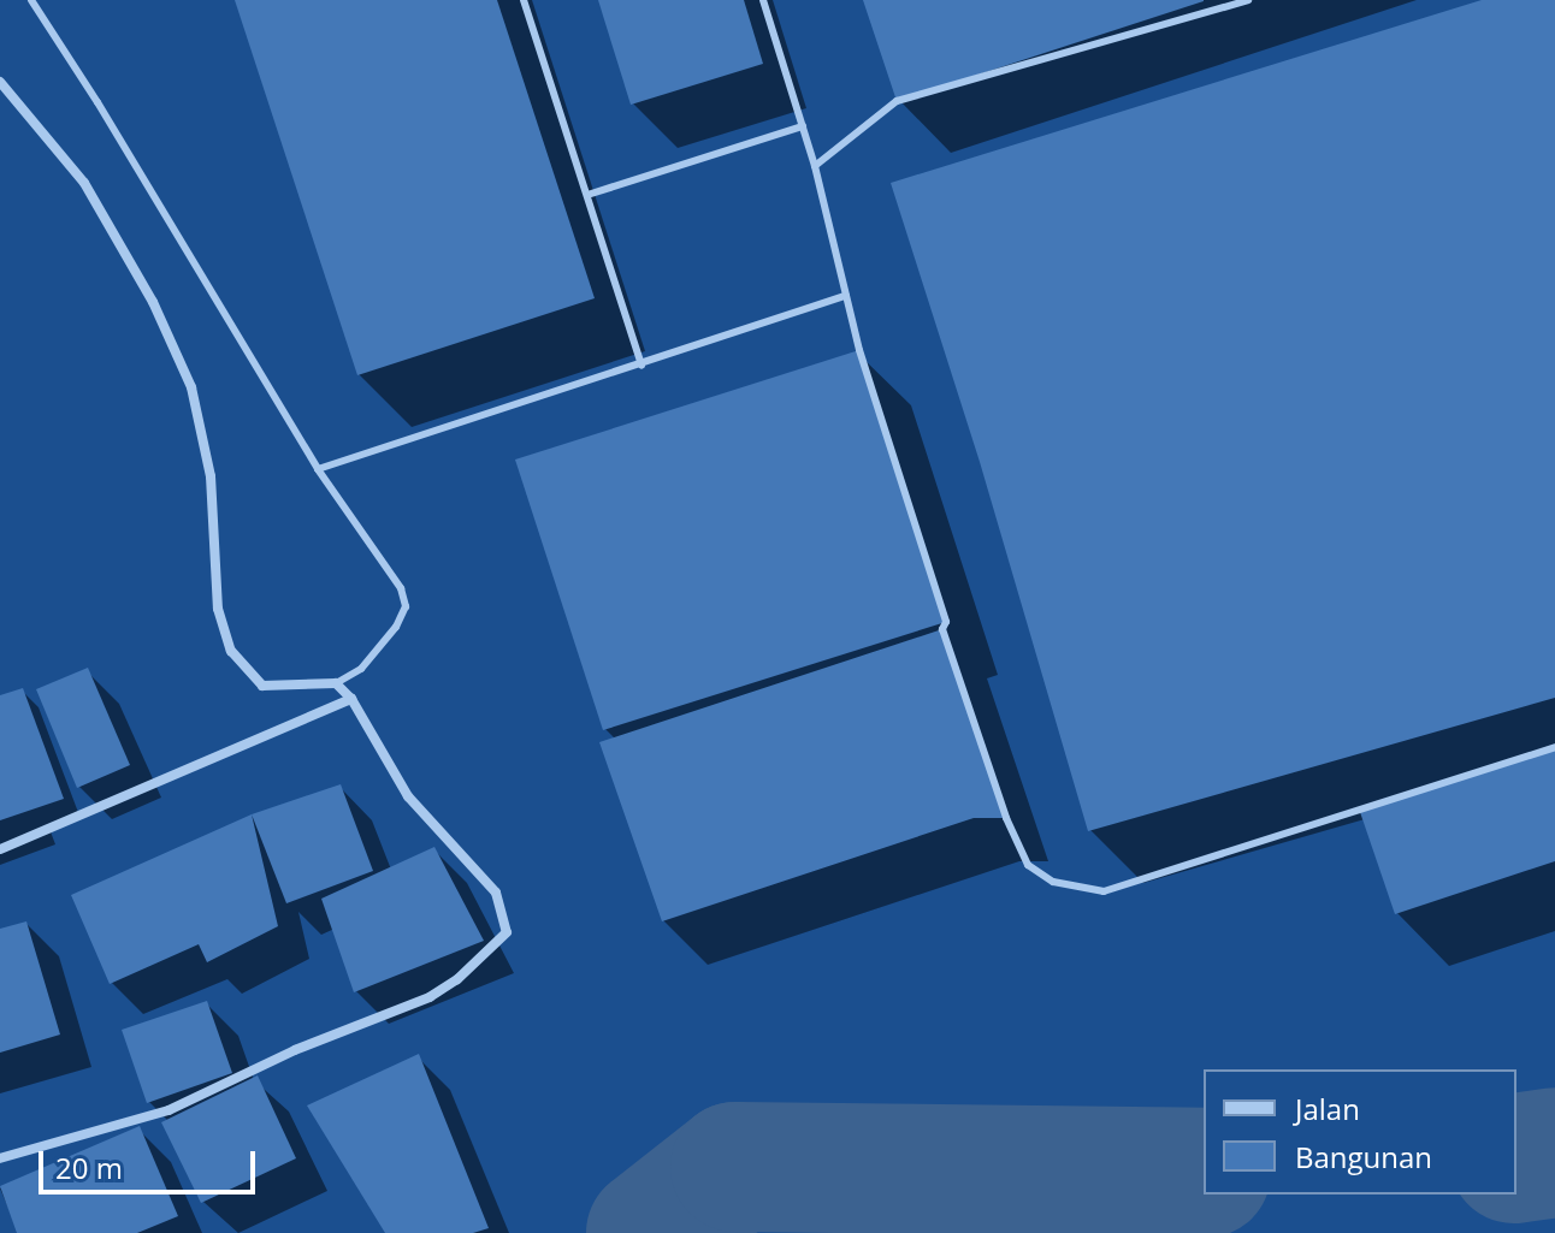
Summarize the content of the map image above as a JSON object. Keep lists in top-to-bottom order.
{
  "legend": ["Jalan", "Bangunan"],
  "scale_bar": "20 m"
}
